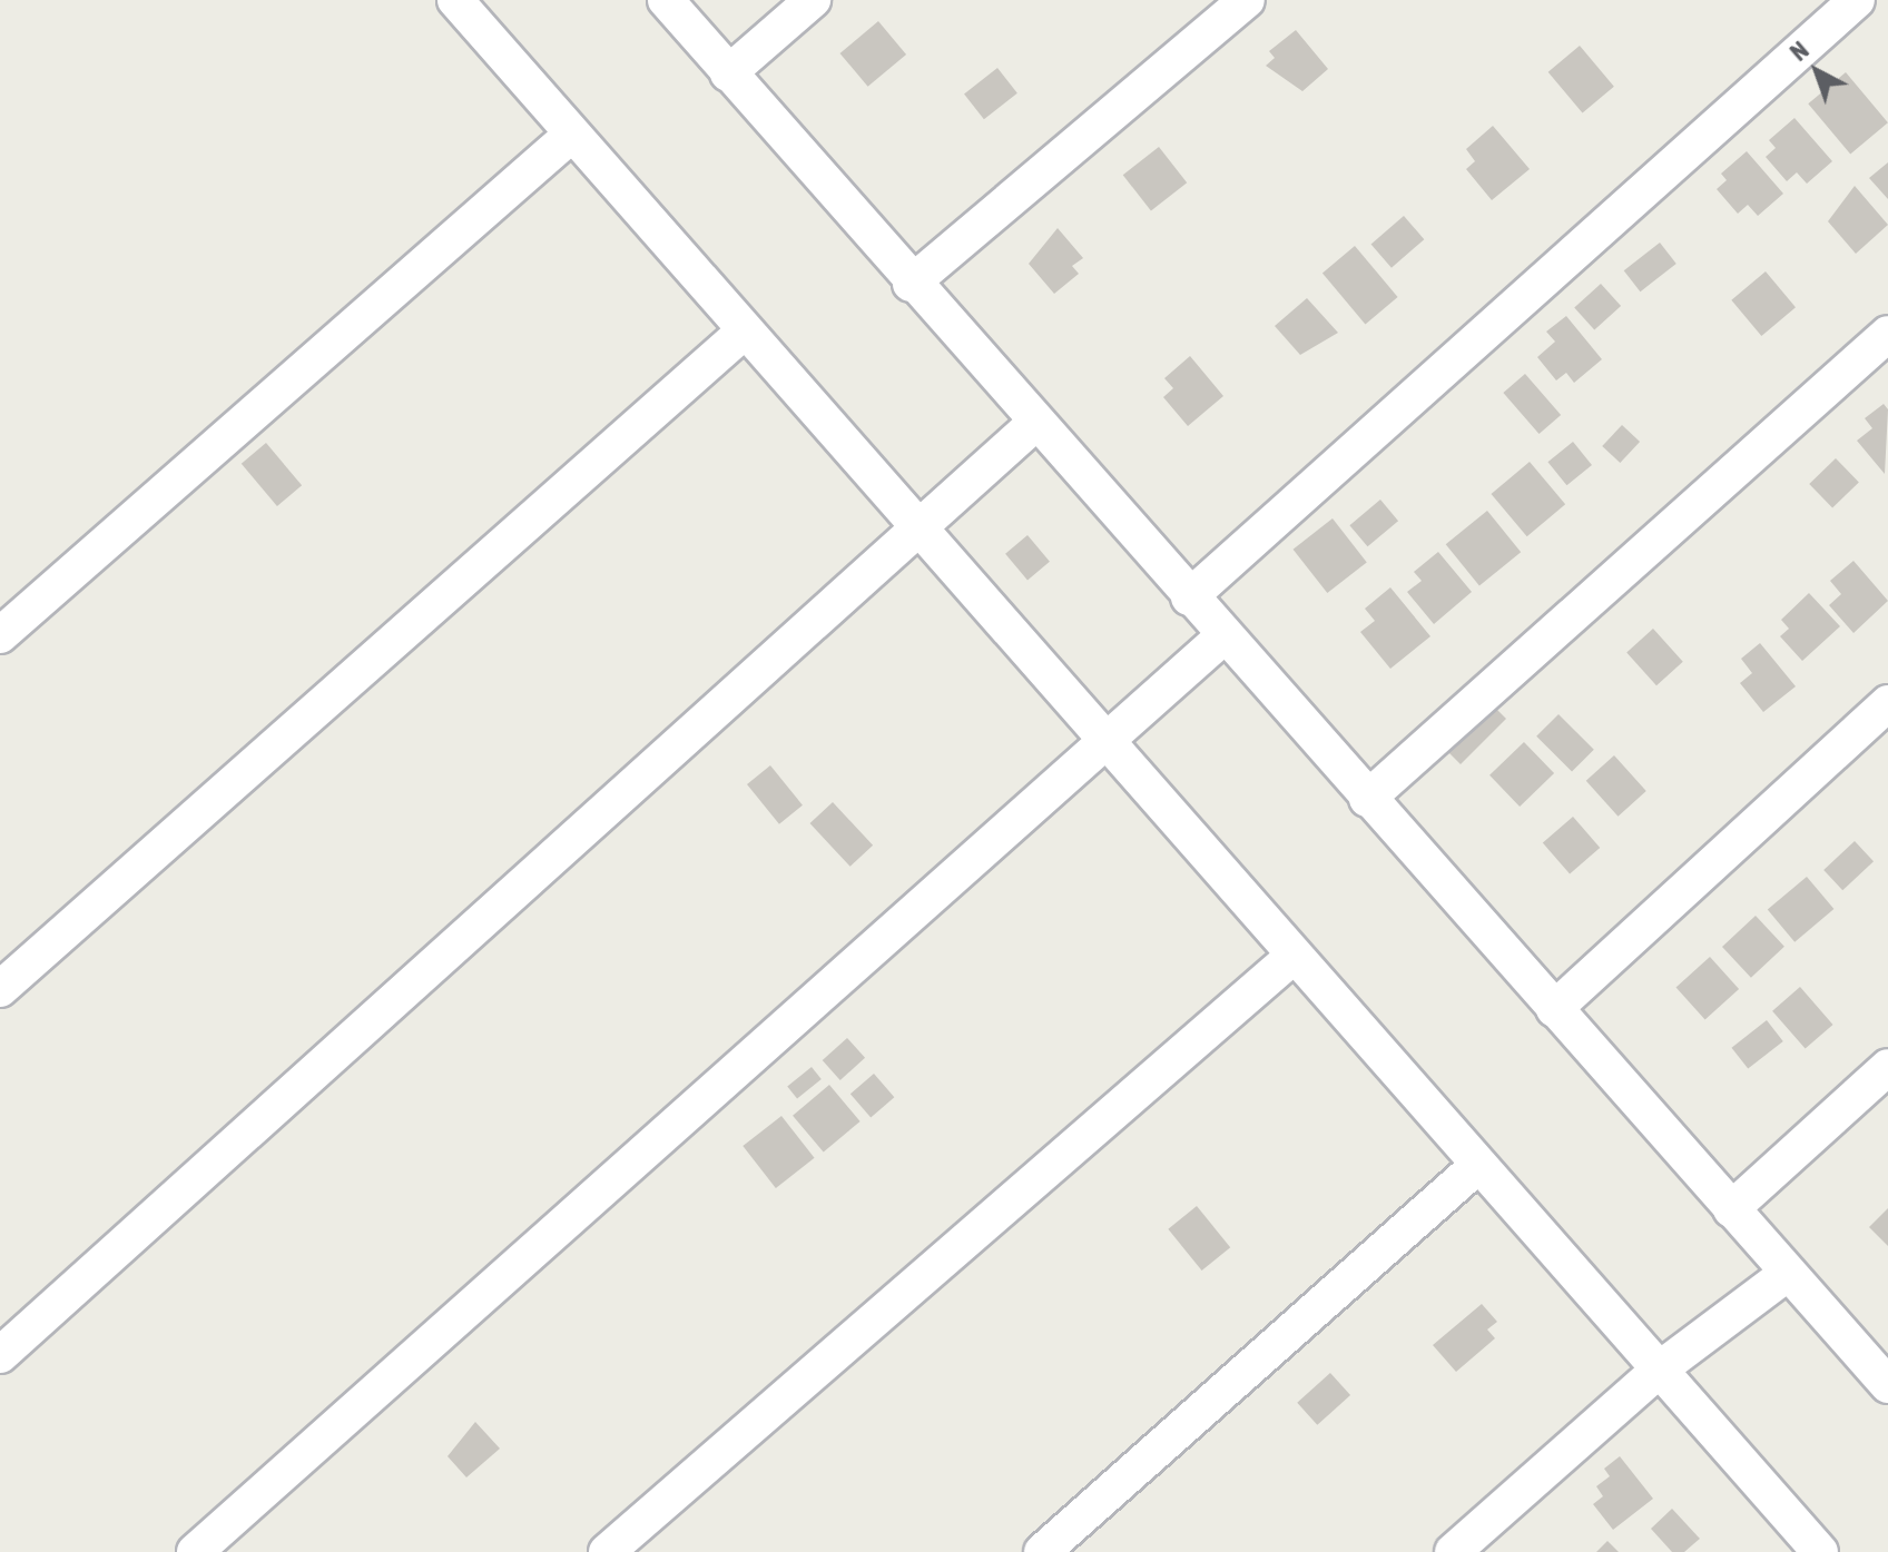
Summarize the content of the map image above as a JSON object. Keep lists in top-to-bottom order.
{
  "north": "top left"
}
